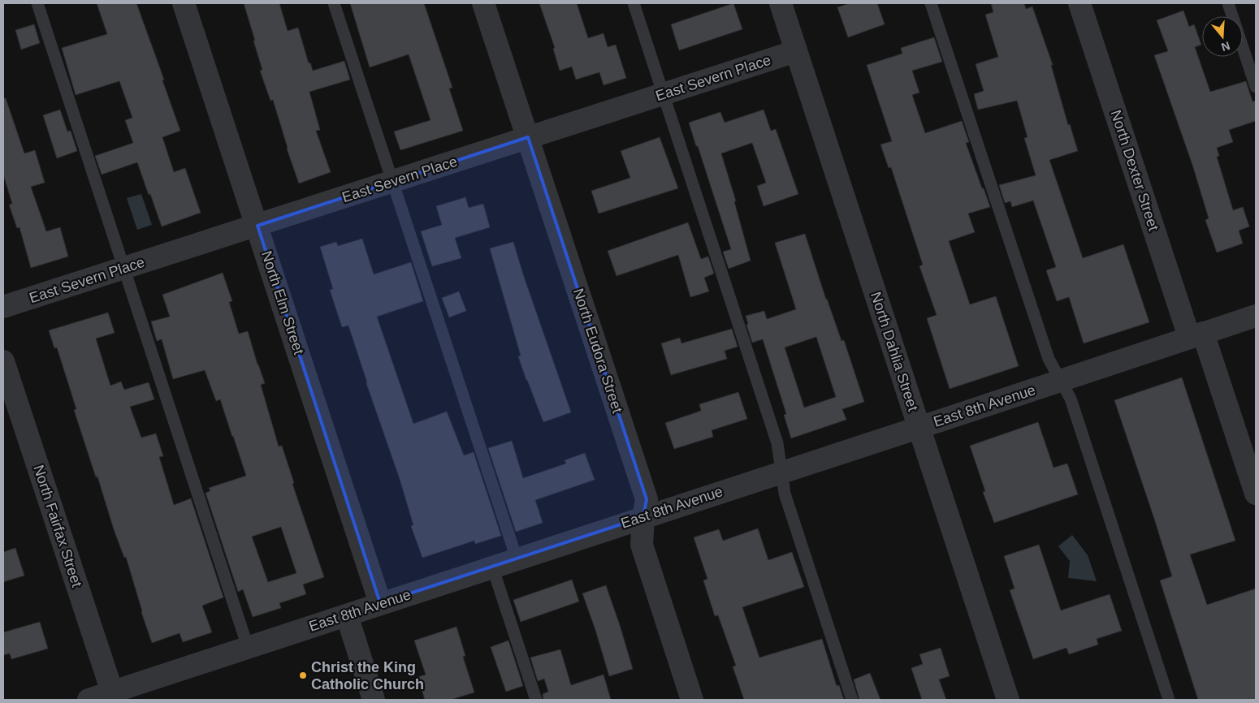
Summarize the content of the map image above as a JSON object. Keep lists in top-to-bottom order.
{
  "streets": {
    "street": [
      "East Severn Place",
      "North Dexter Street",
      "North Elm Street",
      "North Eudora Street",
      "North Dahlia Street",
      "East 8th Avenue",
      "North Fairfax Street"
    ]
  },
  "crossings": [
    ["East Severn Place", "North Elm Street"],
    ["East Severn Place", "North Eudora Street"],
    ["East Severn Place", "North Dahlia Street"],
    ["North Dexter Street", "East 8th Avenue"],
    ["North Elm Street", "East 8th Avenue"],
    ["North Eudora Street", "East 8th Avenue"],
    ["North Dahlia Street", "East 8th Avenue"],
    ["East 8th Avenue", "North Fairfax Street"]
  ],
  "places": ["Christ the King Catholic Church"],
  "north": "bottom"
}
